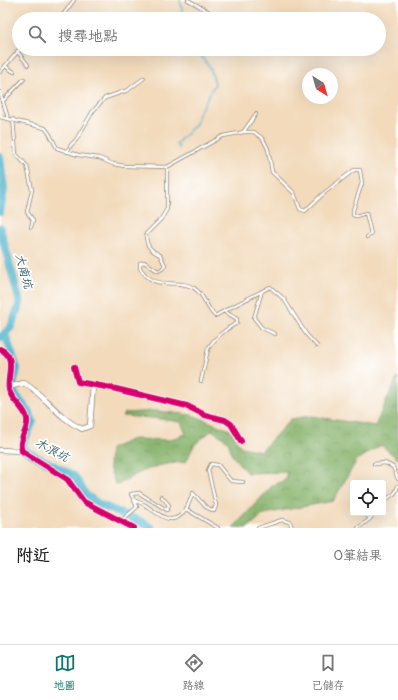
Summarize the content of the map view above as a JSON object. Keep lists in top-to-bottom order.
{
  "water": ["大南坑", "木浪坑"],
  "north": "bottom right",
  "page": {
    "search": "搜尋地點",
    "heading": ["附近", "0筆結果"],
    "nav": ["地圖", "路線", "已儲存"]
  }
}
